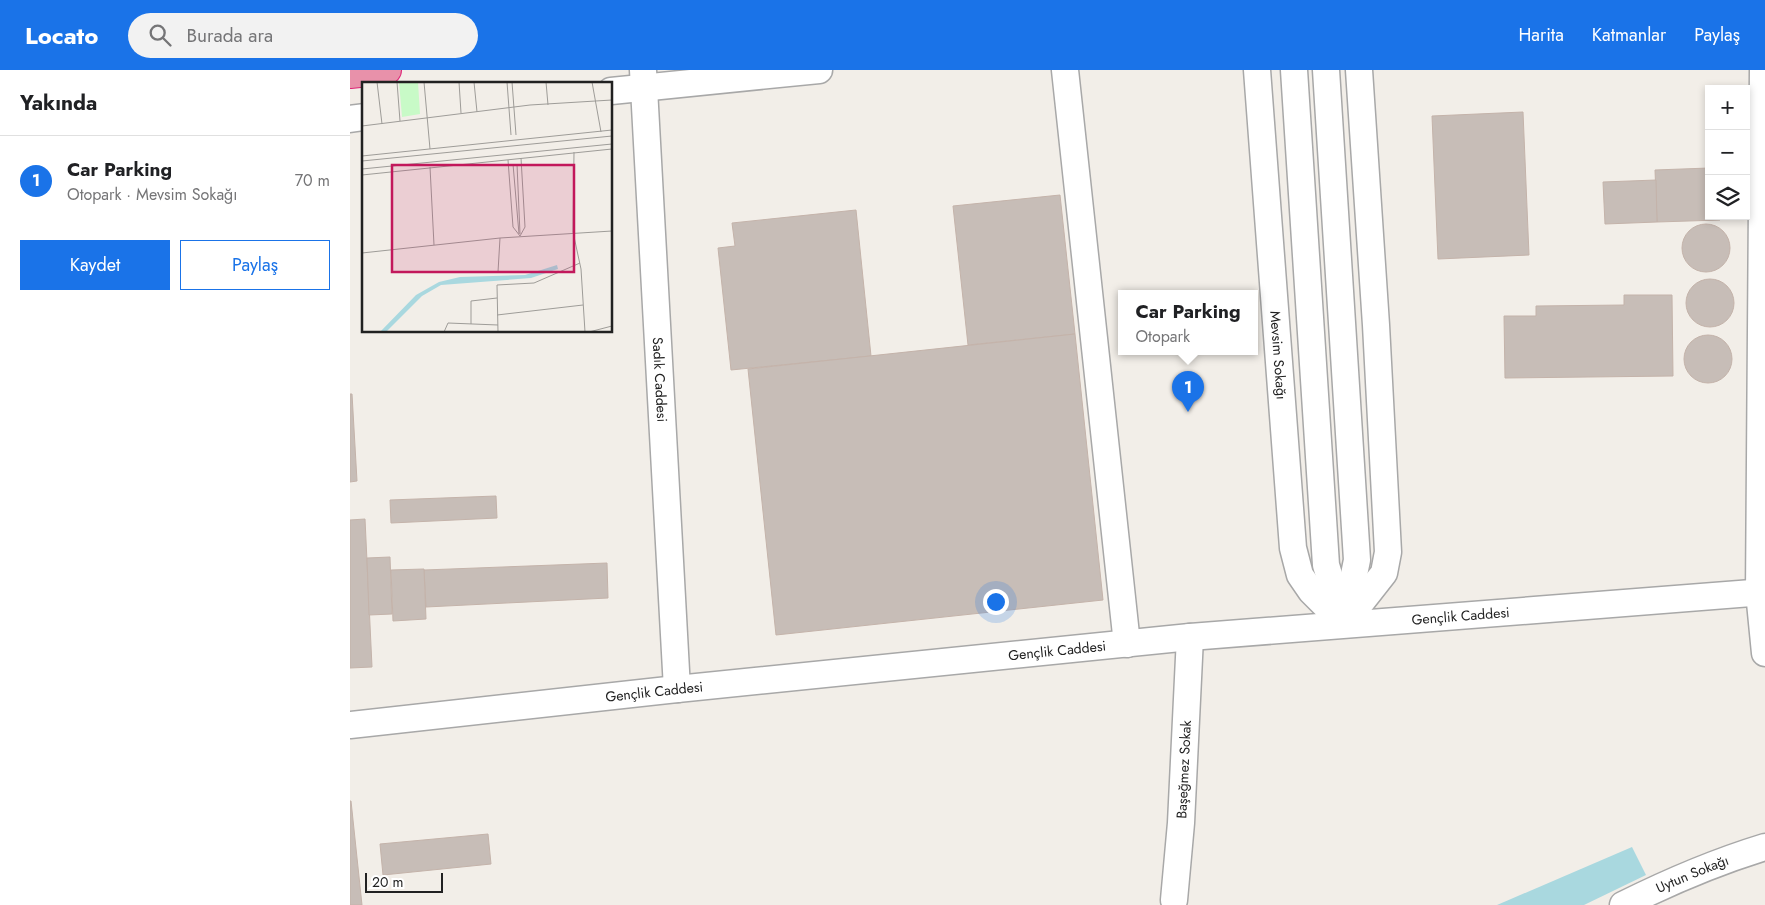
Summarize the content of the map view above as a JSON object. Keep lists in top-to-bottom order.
{
  "streets": {
    "street": [
      "Mevsim Sokağı",
      "Sadık Caddesi",
      "Gençlik Caddesi",
      "Başeğmez Sokak",
      "Uytun Sokağı"
    ]
  },
  "crossings": [
    ["Mevsim Sokağı", "Gençlik Caddesi"],
    ["Sadık Caddesi", "Gençlik Caddesi"],
    ["Gençlik Caddesi", "Başeğmez Sokak"]
  ],
  "scale_bar": "20 m",
  "page": {
    "header": "Locato",
    "search": "Burada ara",
    "nav": ["Harita", "Katmanlar", "Paylaş"],
    "heading": "Yakında",
    "map_buttons": ["+", "−"],
    "list": [
      {
        "mark": "1",
        "name": "Car Parking",
        "note": "Otopark · Mevsim Sokağı",
        "value": "70 m"
      }
    ],
    "buttons": ["Kaydet", "Paylaş"],
    "popup": ["Car Parking", "Otopark"],
    "pins": "1",
    "scale": "20 m"
  }
}
